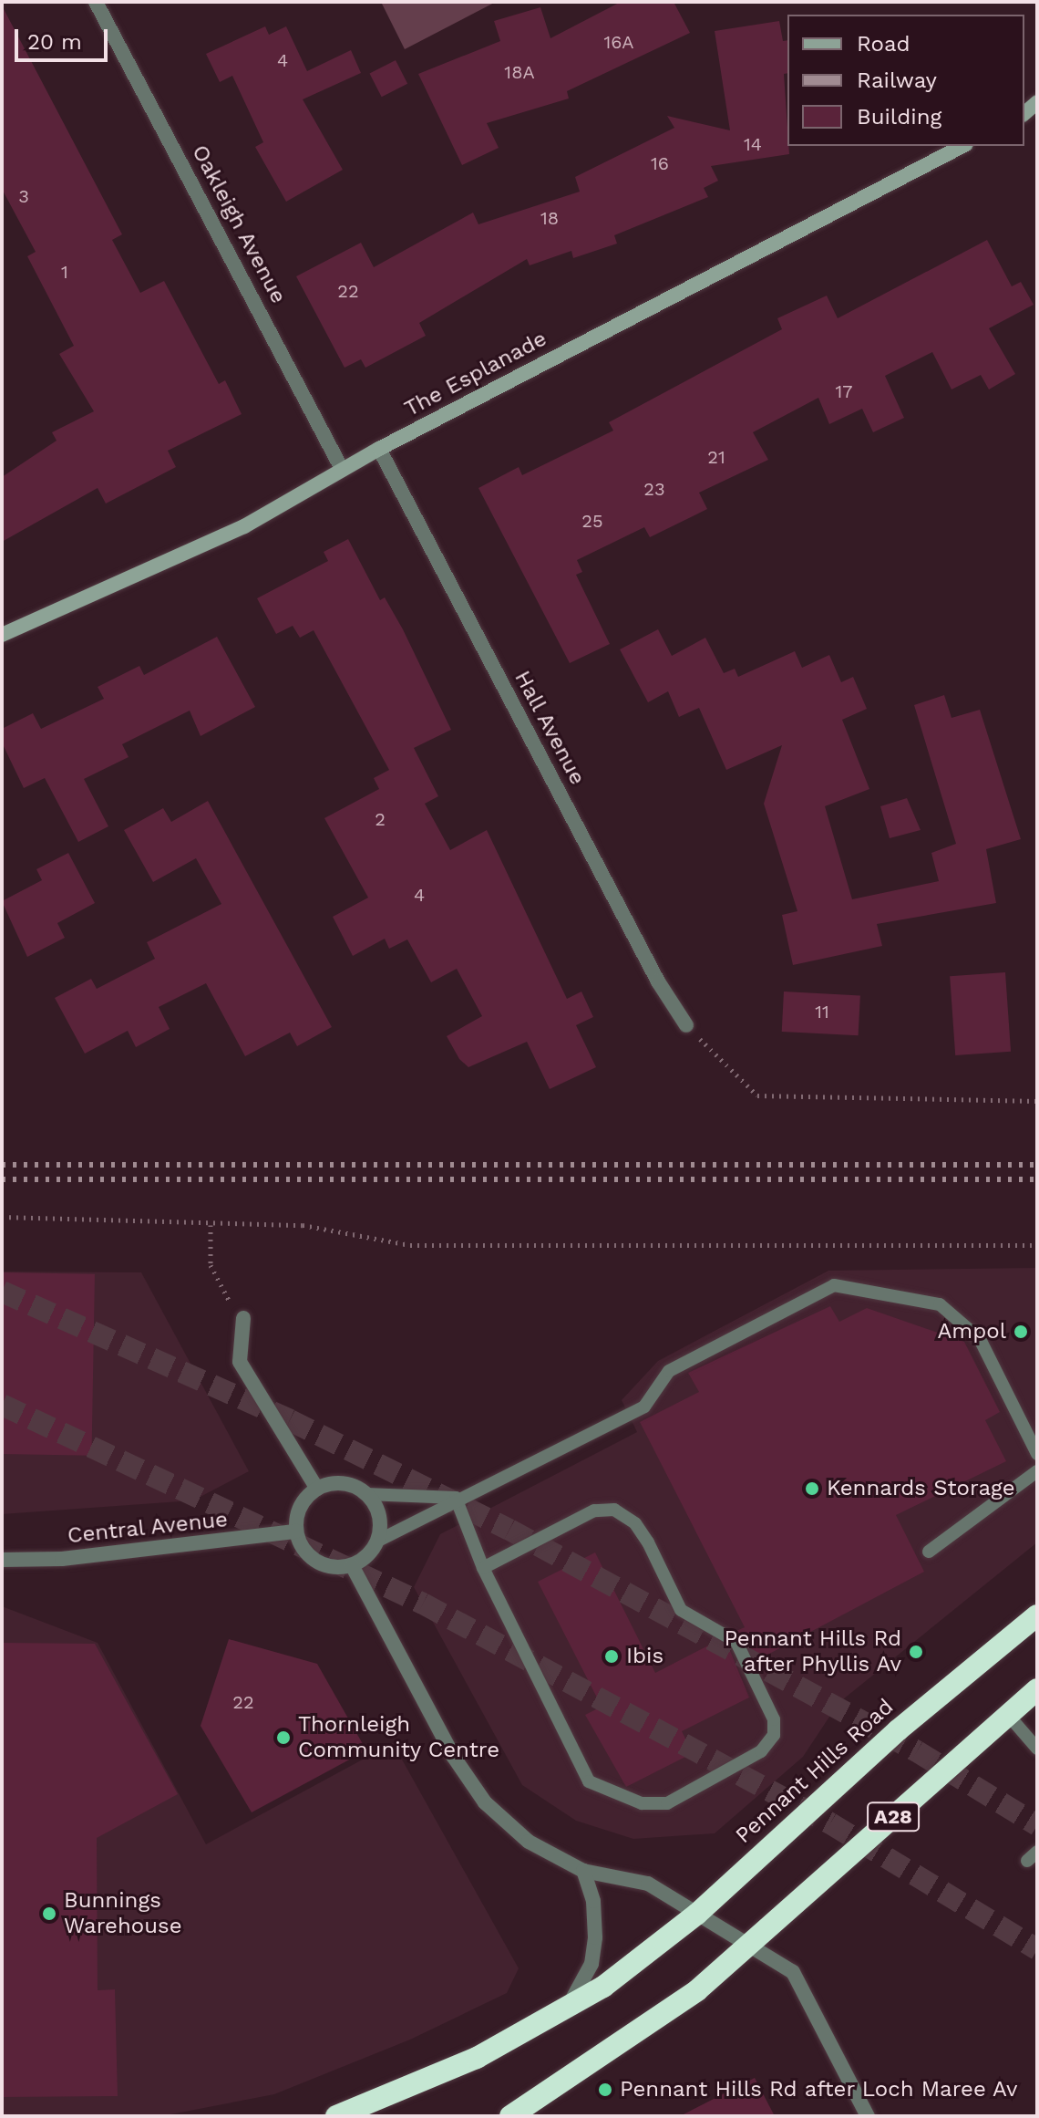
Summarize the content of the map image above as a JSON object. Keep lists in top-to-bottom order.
{
  "streets": {
    "highway": ["Pennant Hills Road", "A28"],
    "main road": ["The Esplanade"],
    "street": ["Oakleigh Avenue", "Hall Avenue", "Central Avenue"]
  },
  "crossings": [
    ["Oakleigh Avenue", "The Esplanade"],
    ["The Esplanade", "Hall Avenue"]
  ],
  "places": [
    "Ampol",
    "Kennards Storage",
    "Pennant Hills Rd after Phyllis Av",
    "Ibis",
    "Thornleigh Community Centre",
    "Bunnings Warehouse",
    "Pennant Hills Rd after Loch Maree Av"
  ],
  "house_numbers": [
    "16A",
    "4",
    "18A",
    "14",
    "16",
    "3",
    "18",
    "1",
    "22",
    "17",
    "21",
    "23",
    "25",
    "2",
    "4",
    "11",
    "22"
  ],
  "legend": ["Road", "Railway", "Building"],
  "scale_bar": "20 m"
}
